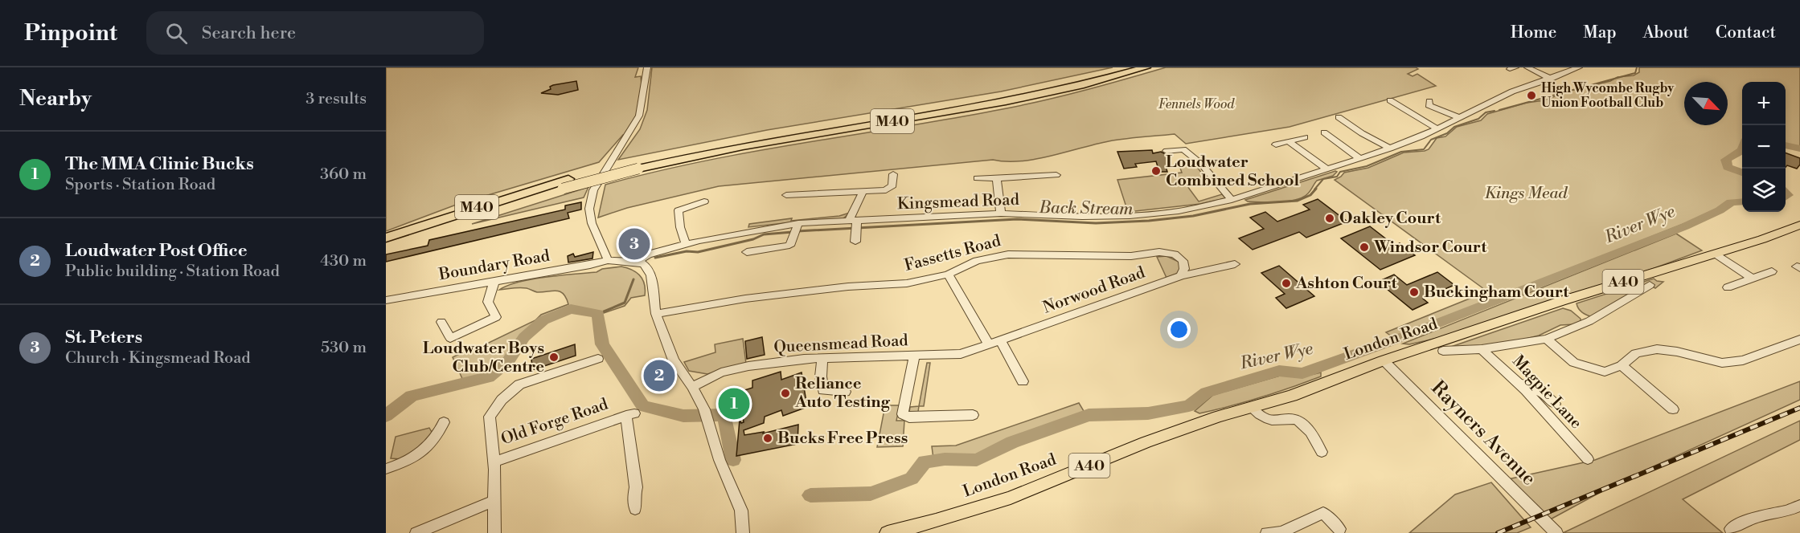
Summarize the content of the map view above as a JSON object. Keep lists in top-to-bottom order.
{
  "streets": {
    "highway": ["M40"],
    "main road": ["A40", "London Road"],
    "street": [
      "Kingsmead Road",
      "Fassetts Road",
      "Boundary Road",
      "Norwood Road",
      "Queensmead Road",
      "Magpie Lane",
      "Old Forge Road",
      "Rayners Avenue"
    ]
  },
  "crossings": [
    ["Kingsmead Road", "Boundary Road"],
    ["Fassetts Road", "Norwood Road"],
    ["Norwood Road", "Queensmead Road"],
    ["London Road", "Magpie Lane"],
    ["London Road", "Rayners Avenue"]
  ],
  "water": ["Back Stream", "River Wye"],
  "parks": ["Fennels Wood", "Kings Mead"],
  "places": [
    "High Wycombe Rugby Union Football Club",
    "Loudwater Combined School",
    "Oakley Court",
    "Windsor Court",
    "Ashton Court",
    "Buckingham Court",
    "Loudwater Boys Club/Centre",
    "Reliance Auto Testing",
    "Bucks Free Press"
  ],
  "north": "bottom right",
  "page": {
    "header": "Pinpoint",
    "search": "Search here",
    "nav": [
      "Home",
      "Map",
      "About",
      "Contact"
    ],
    "heading": ["Nearby", "3 results"],
    "map_buttons": ["+", "−"],
    "list": [
      {
        "mark": "1",
        "name": "The MMA Clinic Bucks",
        "note": "Sports · Station Road",
        "value": "360 m"
      },
      {
        "mark": "2",
        "name": "Loudwater Post Office",
        "note": "Public building · Station Road",
        "value": "430 m"
      },
      {
        "mark": "3",
        "name": "St. Peters",
        "note": "Church · Kingsmead Road",
        "value": "530 m"
      }
    ],
    "pins": ["3", "2", "1"]
  }
}
